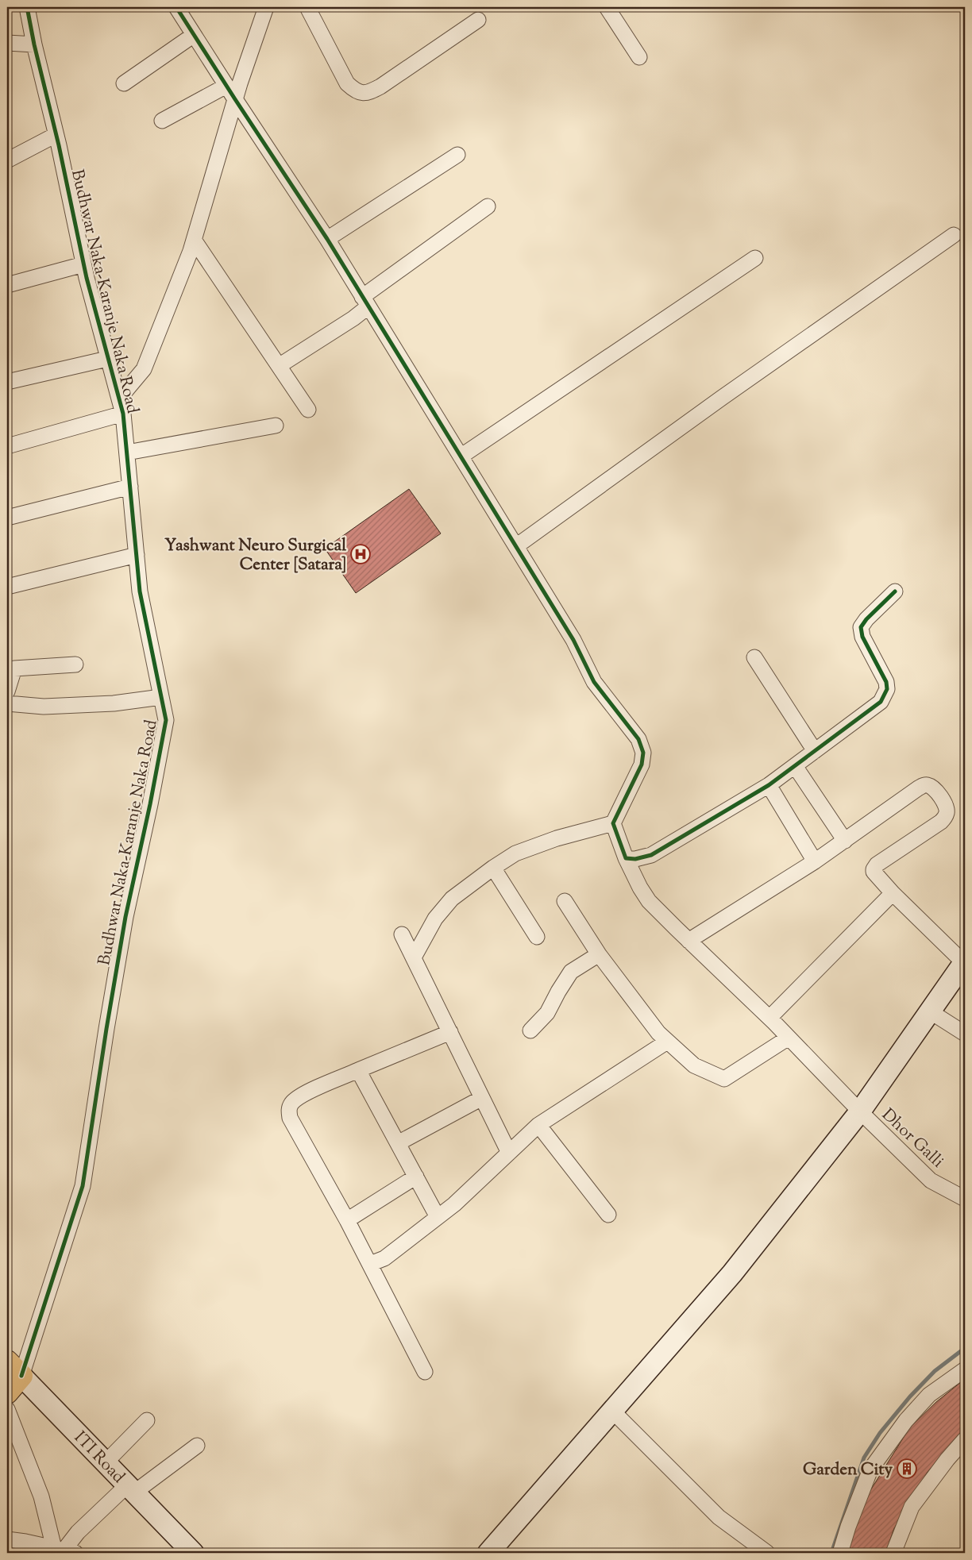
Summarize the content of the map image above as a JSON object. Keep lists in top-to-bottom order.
{
  "streets": {
    "main road": ["ITI Road"],
    "street": ["Budhwar Naka-Karanje Naka Road", "Dhor Galli"]
  },
  "crossings": [
    ["Budhwar Naka-Karanje Naka Road", "ITI Road"]
  ],
  "places": {
    "hospital": ["Yashwant Neuro Surgical Center [Satara]"],
    "building": ["Garden City"]
  }
}
